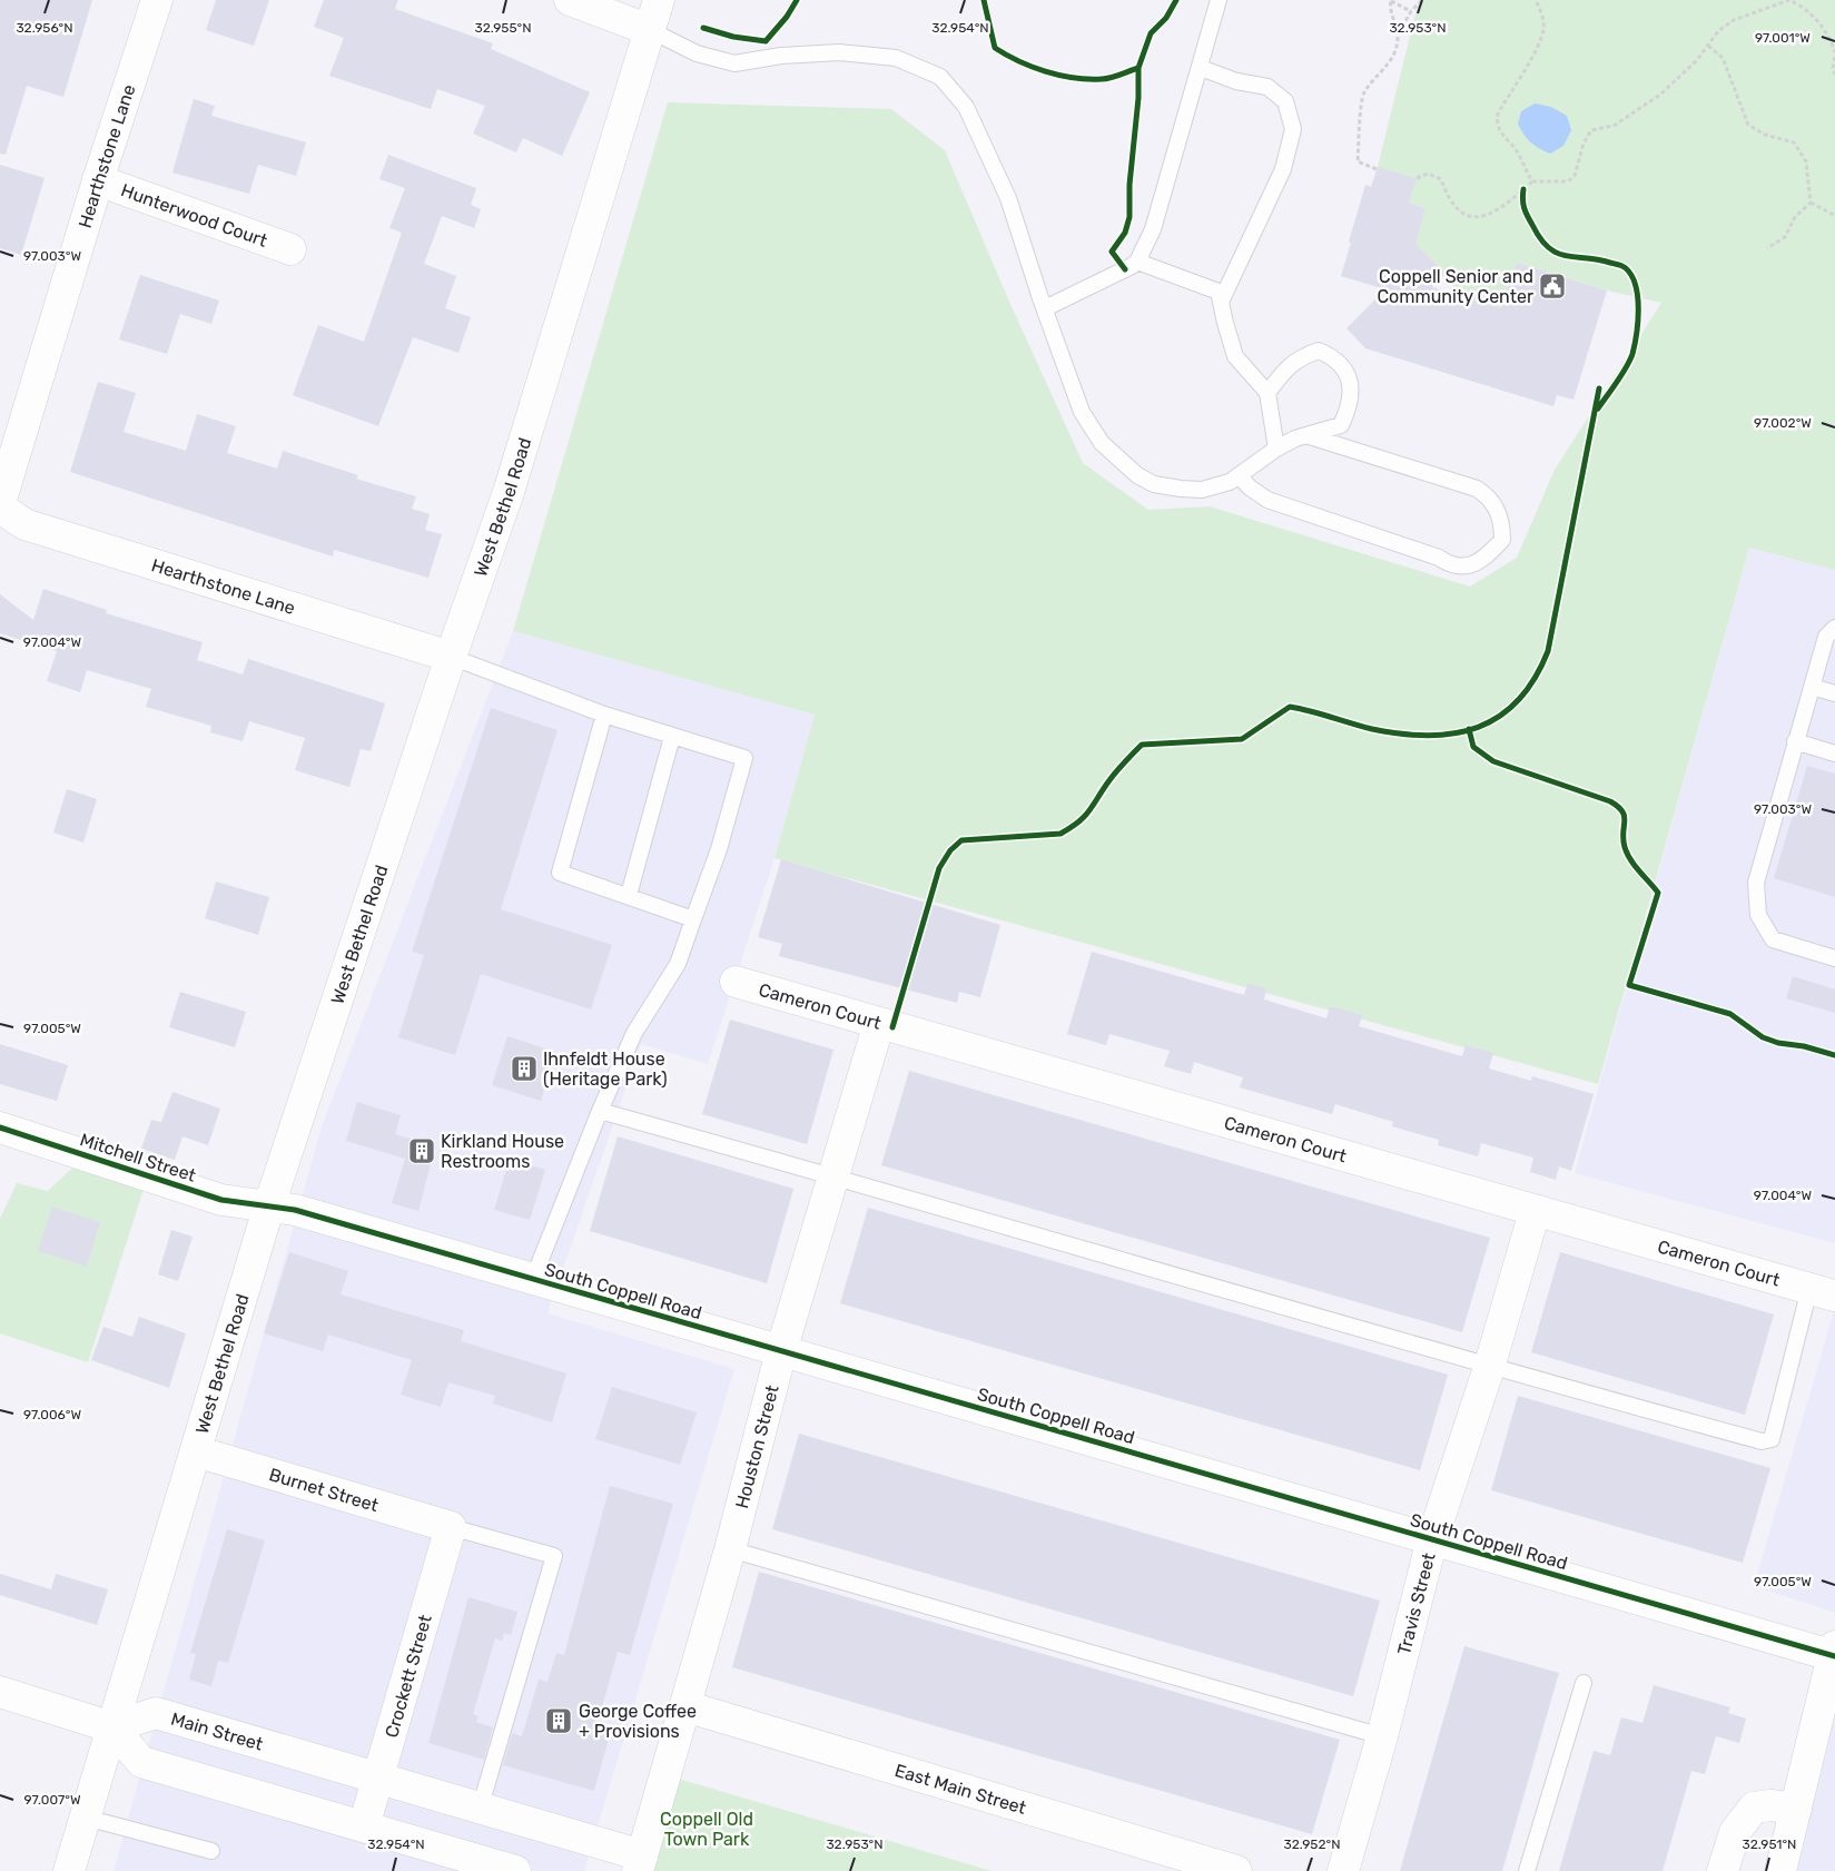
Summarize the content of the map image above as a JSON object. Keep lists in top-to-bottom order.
{
  "streets": {
    "street": [
      "Hearthstone Lane",
      "Hunterwood Court",
      "West Bethel Road",
      "Cameron Court",
      "Mitchell Street",
      "South Coppell Road",
      "Houston Street",
      "Burnet Street",
      "Travis Street",
      "Crockett Street",
      "Main Street",
      "East Main Street"
    ]
  },
  "crossings": [
    ["Hearthstone Lane", "Hunterwood Court"],
    ["Hearthstone Lane", "West Bethel Road"],
    ["West Bethel Road", "Mitchell Street"],
    ["West Bethel Road", "South Coppell Road"],
    ["West Bethel Road", "Burnet Street"],
    ["West Bethel Road", "Main Street"],
    ["Cameron Court", "Houston Street"],
    ["Cameron Court", "Travis Street"],
    ["Mitchell Street", "South Coppell Road"],
    ["South Coppell Road", "Houston Street"],
    ["South Coppell Road", "Travis Street"],
    ["Houston Street", "Main Street"],
    ["Houston Street", "East Main Street"],
    ["Burnet Street", "Crockett Street"],
    ["Crockett Street", "Main Street"]
  ],
  "parks": ["Coppell Old Town Park"],
  "places": {
    "public building": ["Coppell Senior and Community Center"],
    "building": ["Ihnfeldt House (Heritage Park)", "Kirkland House Restrooms", "George Coffee + Provisions"]
  },
  "coordinates": [
    "32.956°N",
    "32.955°N",
    "32.954°N",
    "32.953°N",
    "97.001°W",
    "97.003°W",
    "97.002°W",
    "97.004°W",
    "97.005°W",
    "97.006°W",
    "97.007°W",
    "32.952°N",
    "32.951°N"
  ]
}
